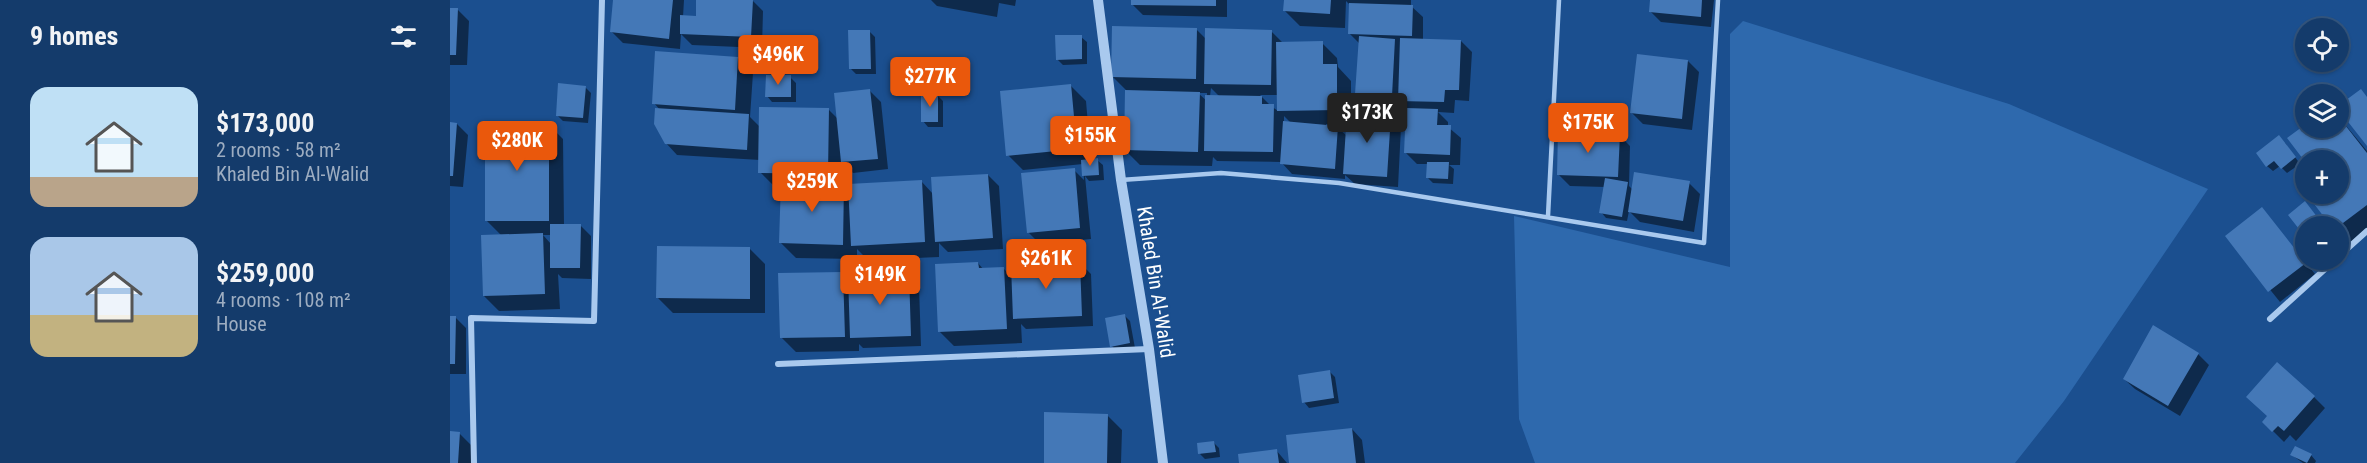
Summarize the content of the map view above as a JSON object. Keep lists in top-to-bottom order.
{
  "streets": {
    "street": ["Khaled Bin Al-Walid"]
  },
  "page": {
    "heading": "9 homes",
    "map_buttons": ["+", "−"],
    "price": [
      "$496K",
      "$277K",
      "$173K",
      "$175K",
      "$155K",
      "$280K",
      "$259K",
      "$261K",
      "$149K"
    ],
    "list": [
      {
        "name": "$173,000",
        "note": "2 rooms · 58 m² · Khaled Bin Al-Walid"
      },
      {
        "name": "$259,000",
        "note": "4 rooms · 108 m² · House"
      }
    ]
  }
}
